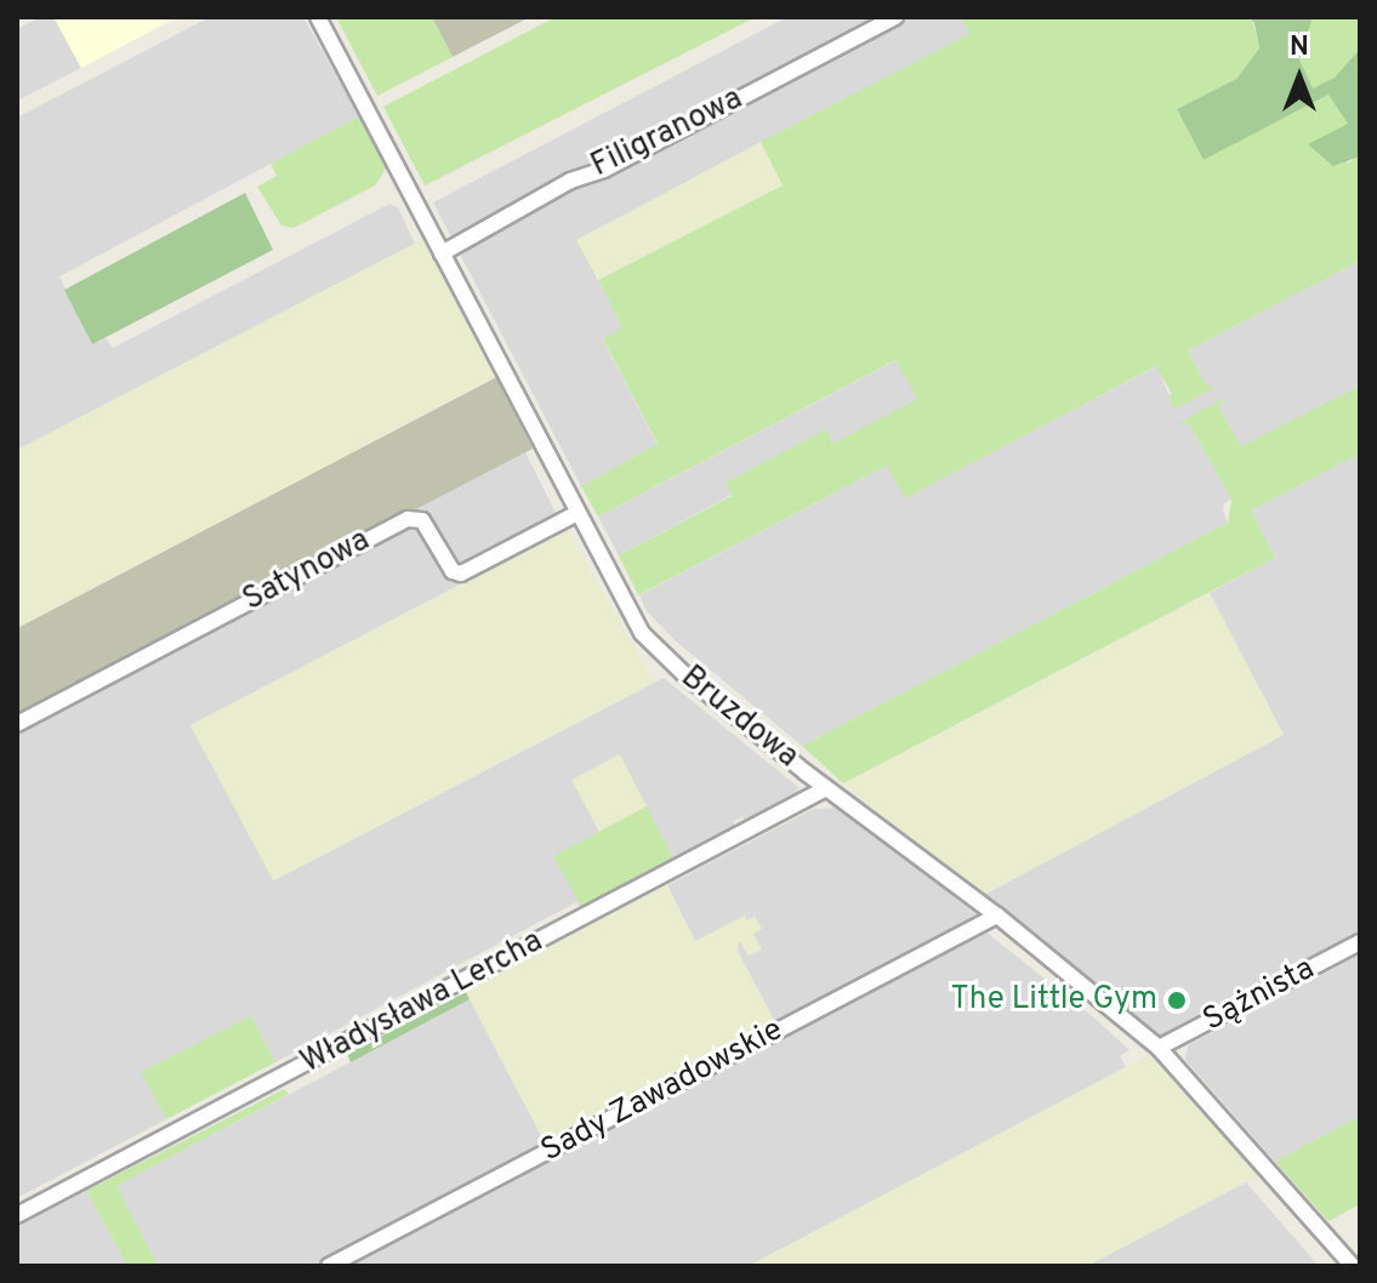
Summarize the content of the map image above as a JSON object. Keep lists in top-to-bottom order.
{
  "streets": {
    "street": [
      "Filigranowa",
      "Satynowa",
      "Bruzdowa",
      "Sążnista",
      "Władysława Lercha",
      "Sady Zawadowskie"
    ]
  },
  "crossings": [
    ["Filigranowa", "Bruzdowa"],
    ["Satynowa", "Bruzdowa"],
    ["Bruzdowa", "Sążnista"],
    ["Bruzdowa", "Władysława Lercha"],
    ["Bruzdowa", "Sady Zawadowskie"]
  ],
  "places": ["The Little Gym"],
  "north": "top"
}
